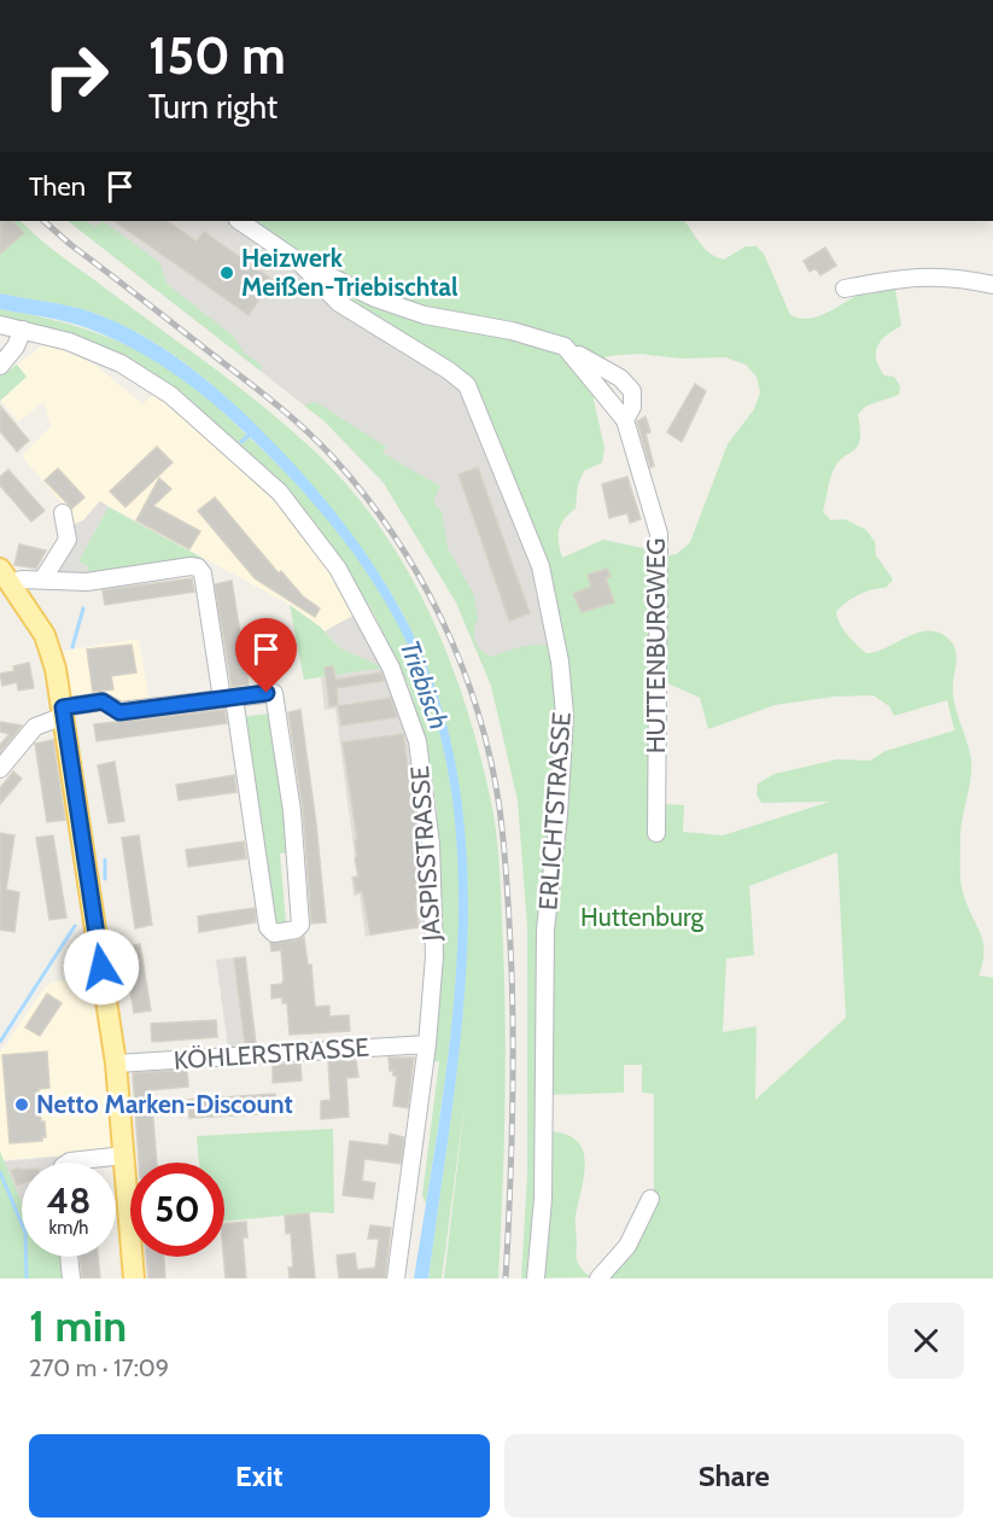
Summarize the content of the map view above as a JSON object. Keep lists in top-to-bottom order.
{
  "streets": {
    "street": [
      "HUTTENBURGWEG",
      "ERLICHTSTRASSE",
      "JASPISSTRASSE",
      "KÖHLERSTRASSE"
    ]
  },
  "crossings": [
    ["HUTTENBURGWEG", "ERLICHTSTRASSE"],
    ["JASPISSTRASSE", "KÖHLERSTRASSE"]
  ],
  "water": ["Triebisch"],
  "parks": ["Huttenburg"],
  "places": ["Heizwerk Meißen-Triebischtal", "Netto Marken-Discount"],
  "page": {
    "turn": ["150 m", "Turn right"],
    "then": "Then",
    "speed": "48 km/h",
    "limit": "50",
    "heading": ["1 min", "270 m · 17:09"],
    "buttons": ["Exit", "Share"]
  }
}
